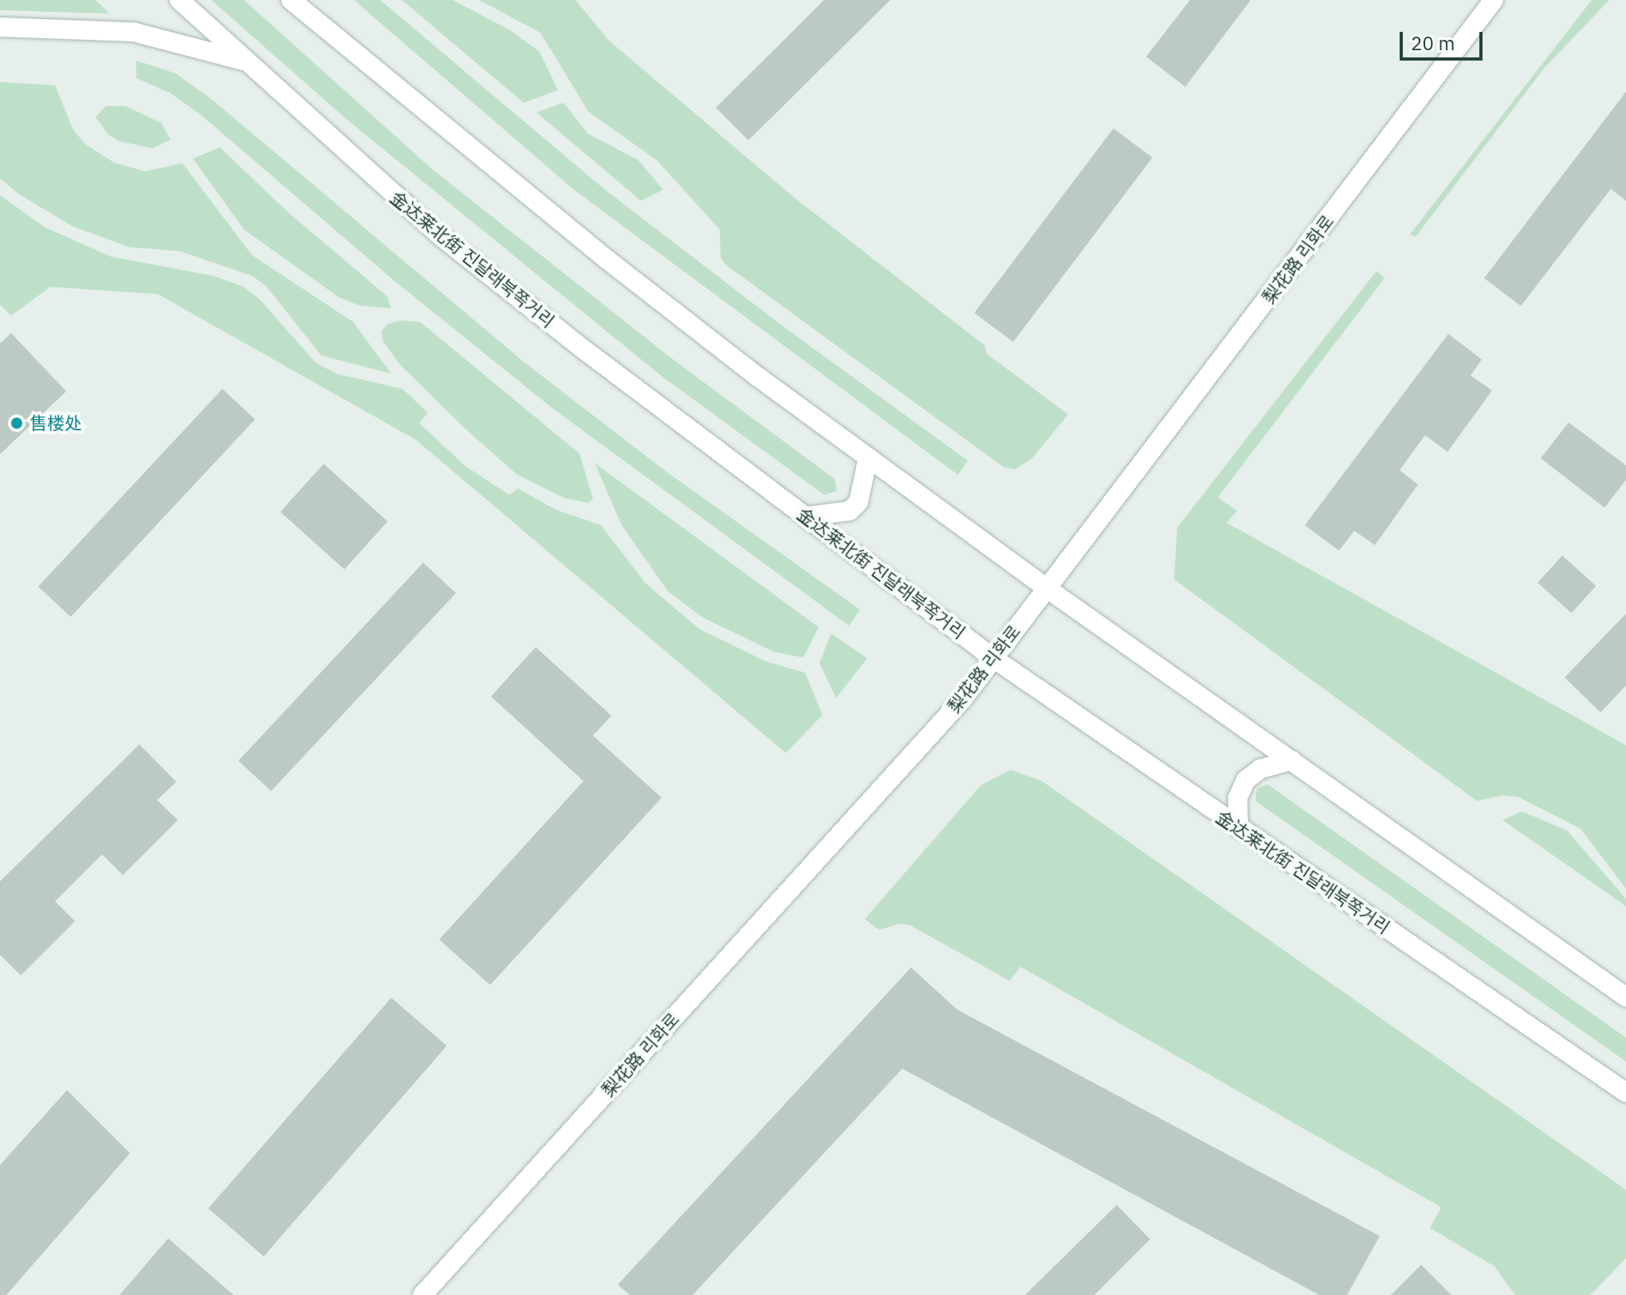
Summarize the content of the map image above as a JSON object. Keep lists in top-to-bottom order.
{
  "streets": {
    "main road": ["金达莱北街 진달래북쪽거리", "梨花路 리화로"]
  },
  "crossings": [
    ["金达莱北街 진달래북쪽거리", "梨花路 리화로"]
  ],
  "places": ["售楼处"],
  "scale_bar": "20 m"
}
